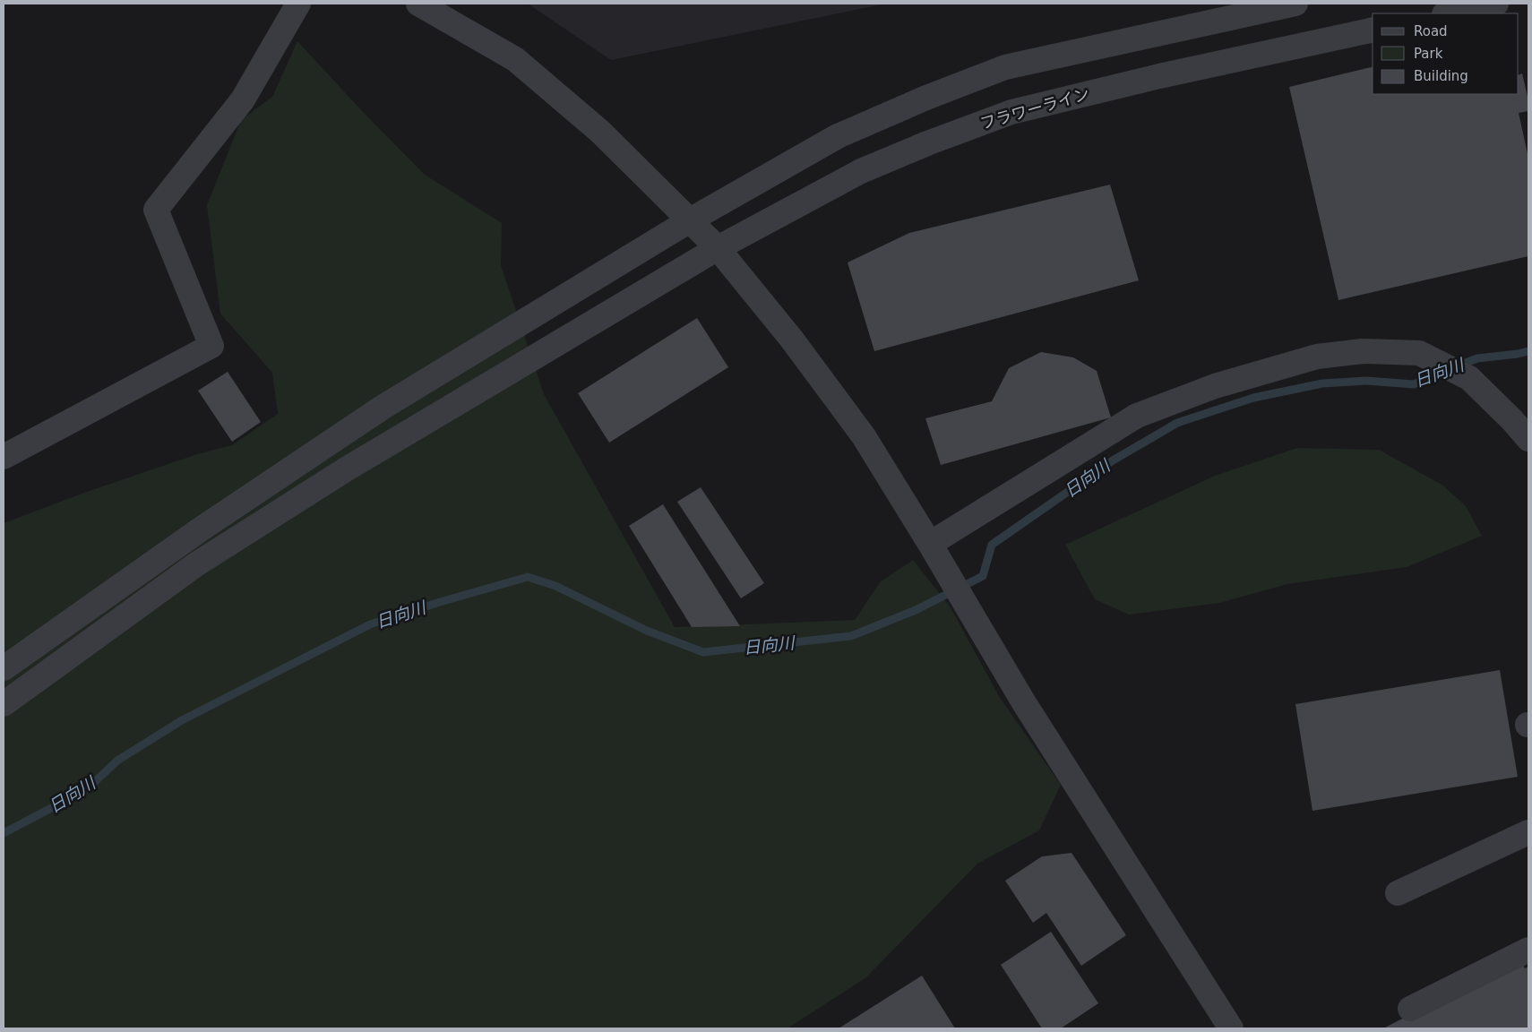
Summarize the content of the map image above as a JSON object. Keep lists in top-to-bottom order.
{
  "streets": {
    "street": ["フラワーライン"]
  },
  "water": ["日向川"],
  "legend": ["Road", "Park", "Building"]
}
